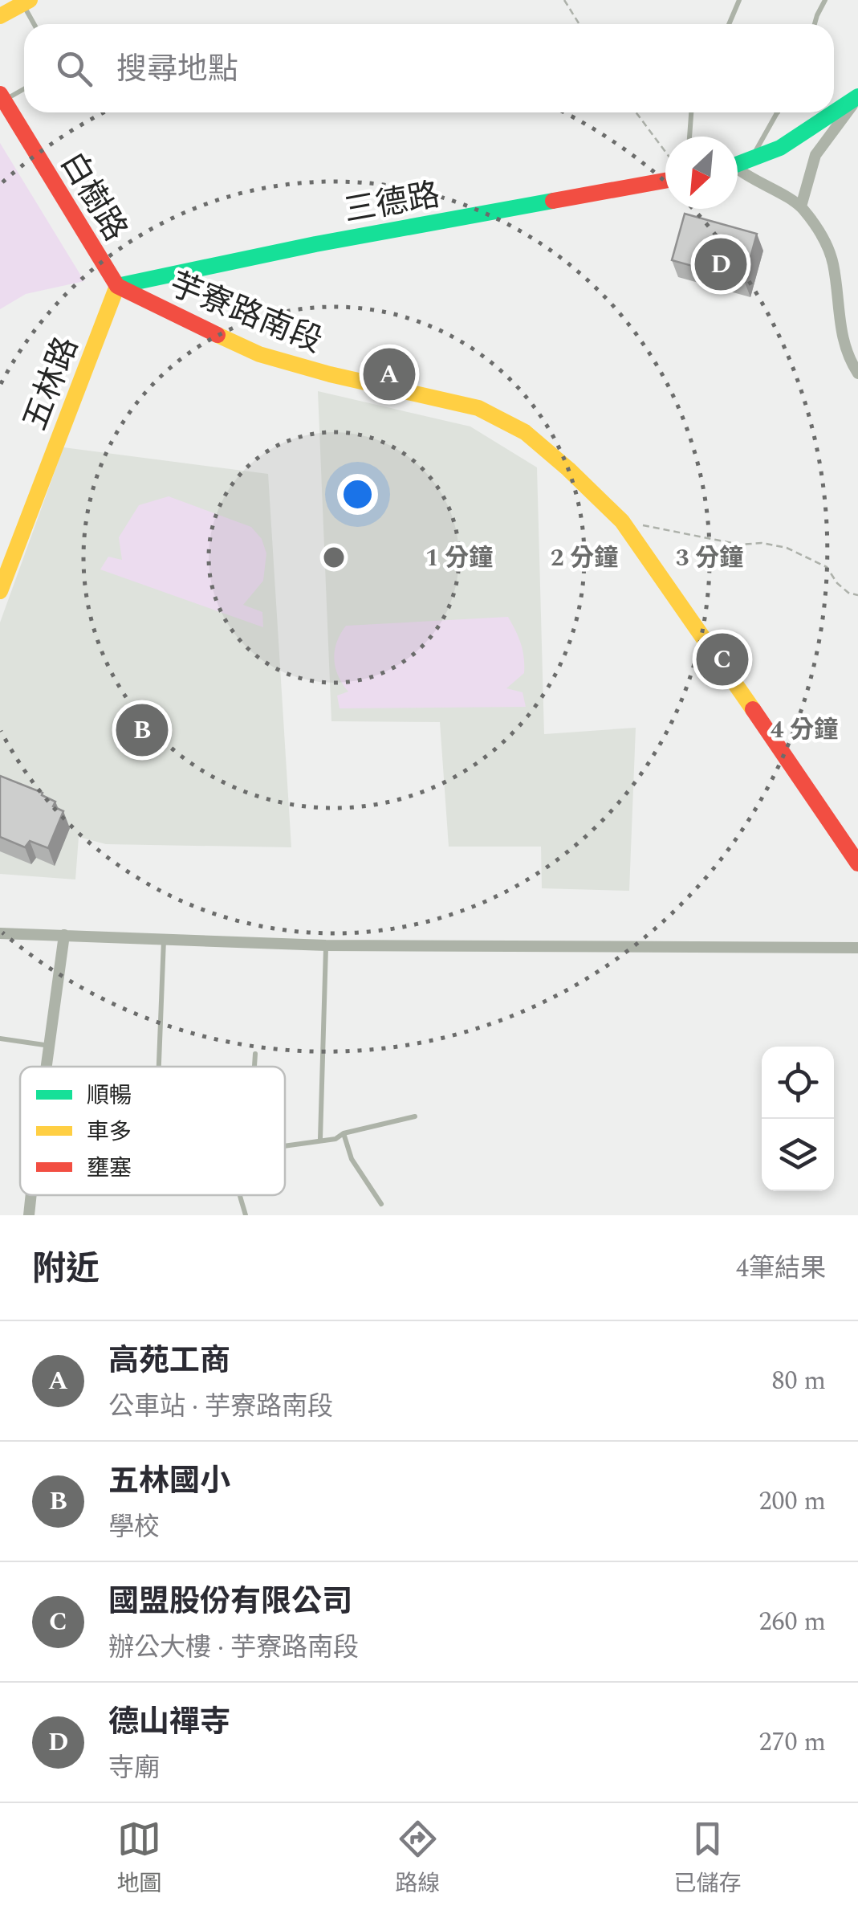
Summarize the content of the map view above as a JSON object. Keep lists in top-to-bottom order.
{
  "streets": {
    "street": [
      "白樹路",
      "三德路",
      "芋寮路南段",
      "五林路"
    ]
  },
  "crossings": [
    ["白樹路", "三德路"],
    ["白樹路", "芋寮路南段"],
    ["白樹路", "五林路"],
    ["三德路", "芋寮路南段"],
    ["三德路", "五林路"],
    ["芋寮路南段", "五林路"]
  ],
  "legend": ["順暢", "車多", "壅塞"],
  "north": "bottom left",
  "page": {
    "search": "搜尋地點",
    "pins": [
      "D",
      "A",
      "C",
      "B"
    ],
    "heading": ["附近", "4筆結果"],
    "list": [
      {
        "mark": "A",
        "name": "高苑工商",
        "note": "公車站 · 芋寮路南段",
        "value": "80 m"
      },
      {
        "mark": "B",
        "name": "五林國小",
        "note": "學校",
        "value": "200 m"
      },
      {
        "mark": "C",
        "name": "國盟股份有限公司",
        "note": "辦公大樓 · 芋寮路南段",
        "value": "260 m"
      },
      {
        "mark": "D",
        "name": "德山禪寺",
        "note": "寺廟",
        "value": "270 m"
      }
    ],
    "nav": ["地圖", "路線", "已儲存"]
  },
  "rings": [
    "1 分鐘",
    "2 分鐘",
    "3 分鐘",
    "4 分鐘"
  ]
}
